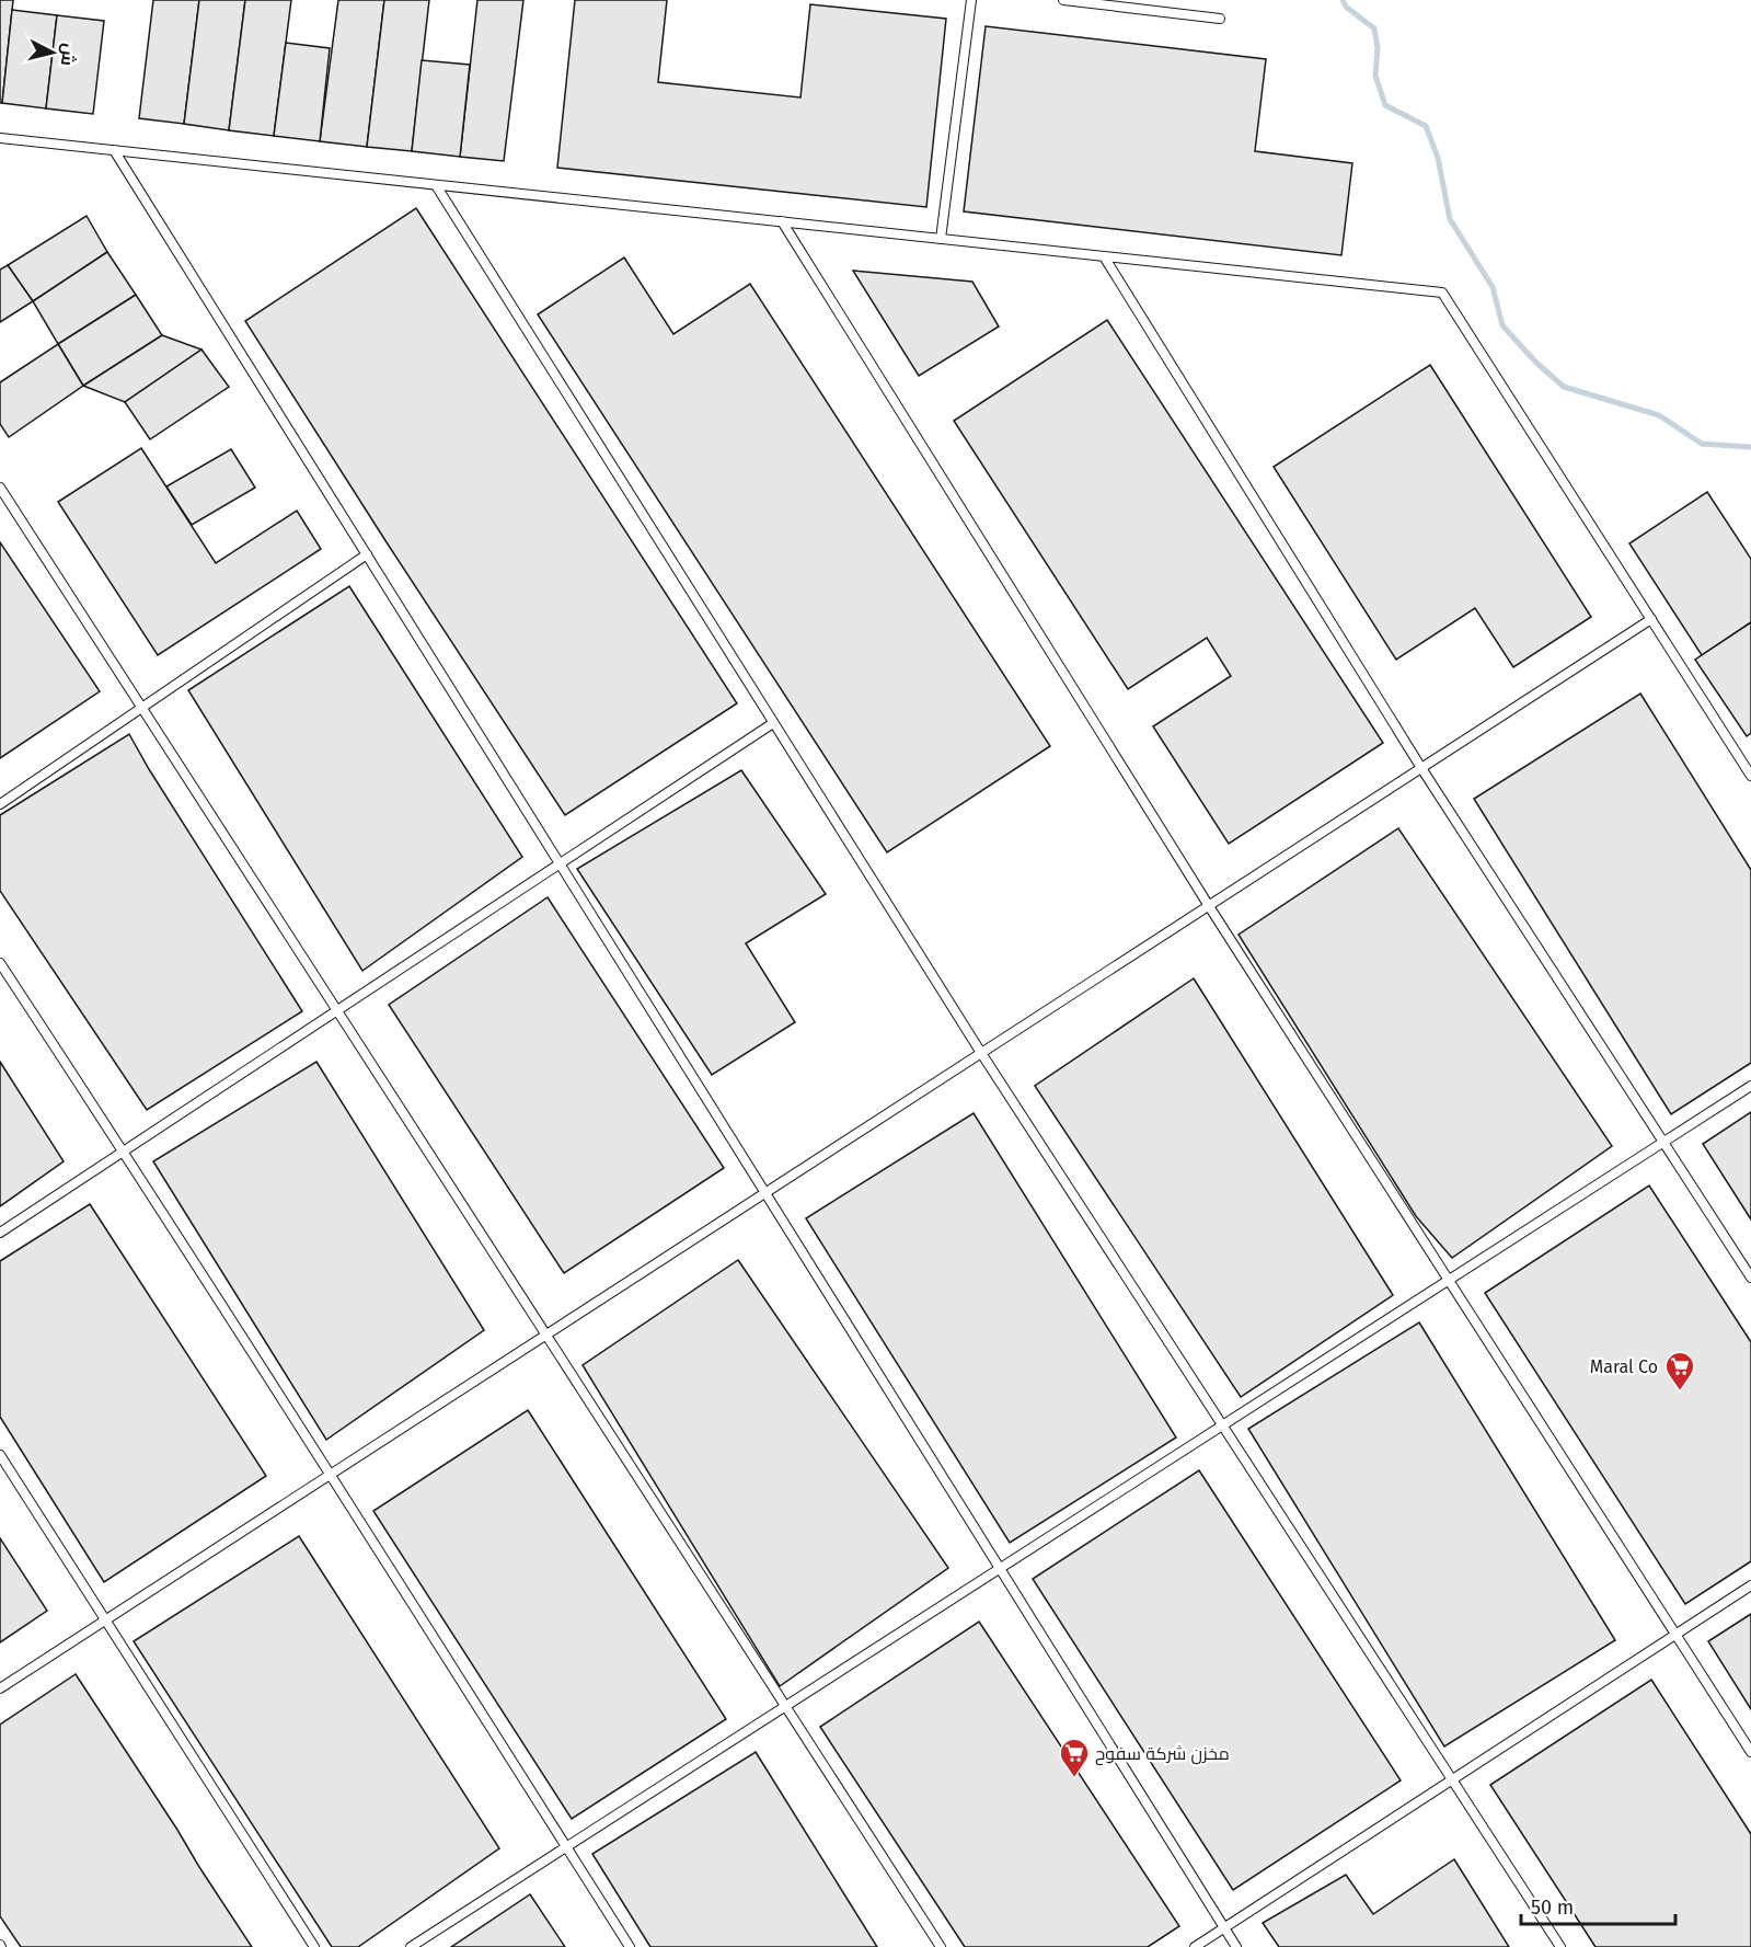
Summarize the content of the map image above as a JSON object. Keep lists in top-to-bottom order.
{
  "places": {
    "supermarket": ["Maral Co", "مخزن شركة سفوح"]
  },
  "scale_bar": "50 m",
  "north": "right"
}
